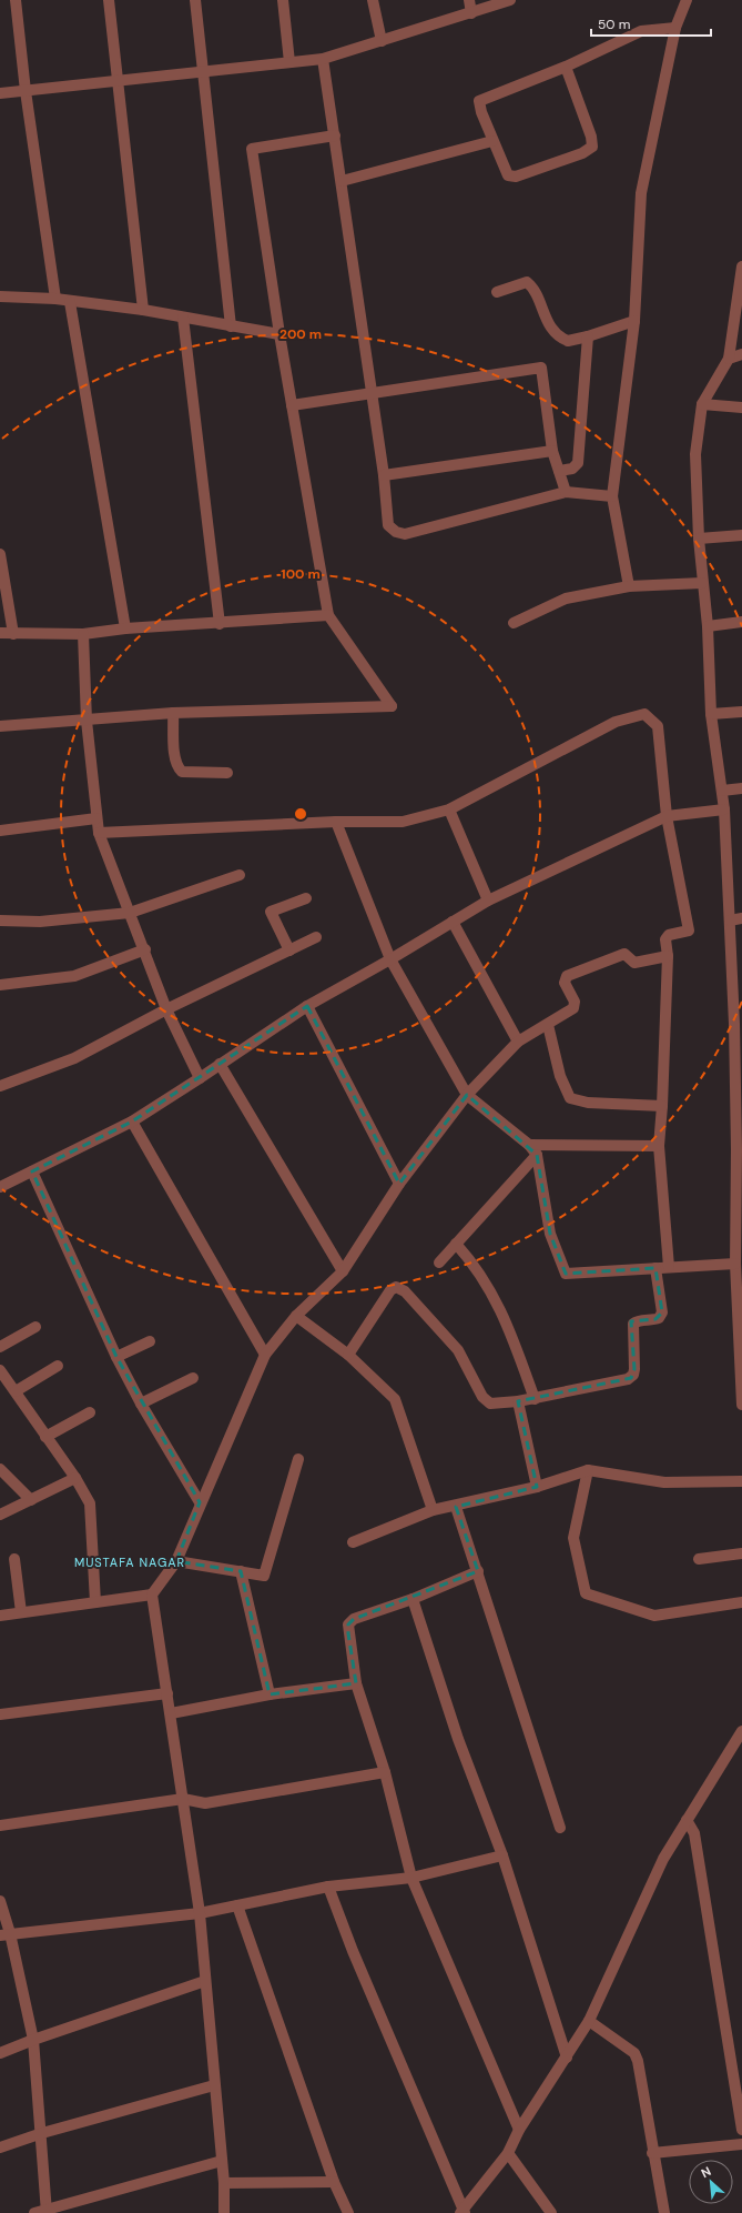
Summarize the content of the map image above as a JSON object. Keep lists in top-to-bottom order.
{
  "districts": ["MUSTAFA NAGAR"],
  "scale_bar": "50 m",
  "north": "top left",
  "rings": ["200 m", "100 m"]
}
